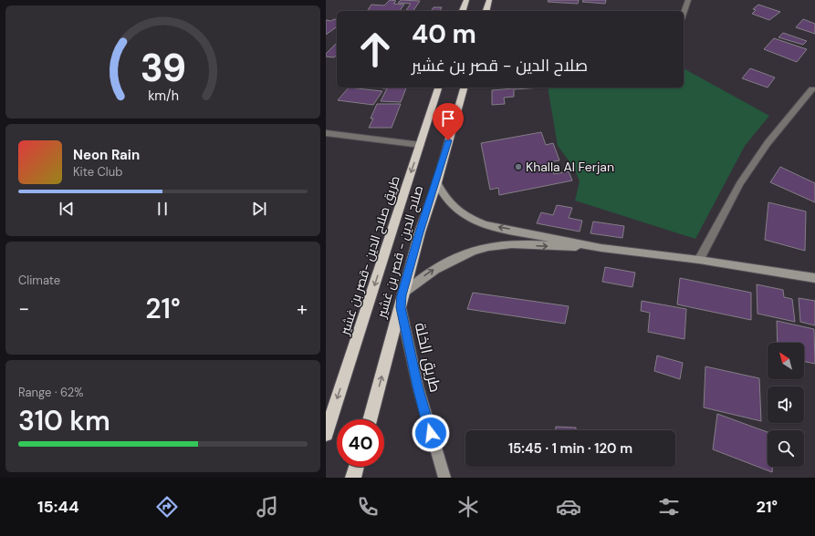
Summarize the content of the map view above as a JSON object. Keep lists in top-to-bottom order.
{
  "streets": {
    "highway": ["صلاح الدين - قصر بن غشير", "طريق صلاح الدين -قصر بن غشير"],
    "street": ["طريق الخلة"]
  },
  "crossings": [
    ["صلاح الدين - قصر بن غشير", "طريق الخلة"]
  ],
  "one_way": ["صلاح الدين - قصر بن غشير", "طريق صلاح الدين -قصر بن غشير"],
  "places": ["Khalla Al Ferjan"],
  "north": "top left",
  "page": {
    "turn": ["40 m", "صلاح الدين - قصر بن غشير"],
    "song": ["Neon Rain", "Kite Club"],
    "tile": [
      "Climate",
      ["Range · 62%", "310 km"]
    ],
    "heat": ["−", "21°", "+"],
    "limit": "40",
    "trip": "15:45 · 1 min · 120 m",
    "tabs": ["15:44", "21°"],
    "gauge": ["39", "km/h"]
  }
}
